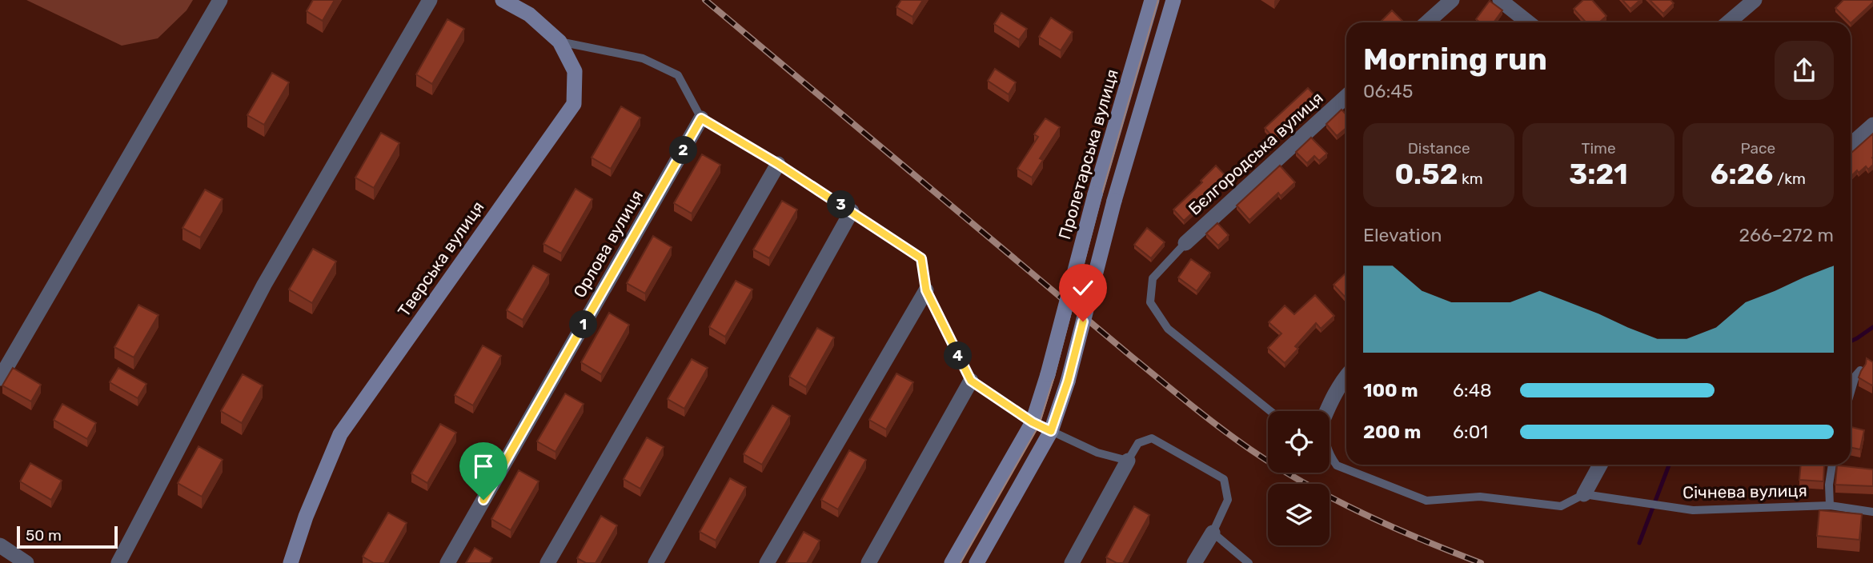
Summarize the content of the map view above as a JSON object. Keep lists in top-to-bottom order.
{
  "streets": {
    "main road": ["Пролетарська вулиця", "Тверська вулиця"],
    "street": ["Бєлгородська вулиця", "Орлова вулиця"],
    "lane": ["Січнева вулиця"]
  },
  "scale_bar": "50 m",
  "page": {
    "heading": ["Morning run", "06:45"],
    "stats": [
      ["Distance", "0.52 km"],
      ["Time", "3:21"],
      ["Pace", "6:26 /km"]
    ],
    "pins": [
      "2",
      "3",
      "1",
      "4"
    ],
    "chart": ["Elevation", "266–272 m"],
    "list": [
      {
        "name": "100 m",
        "note": "6:48"
      },
      {
        "name": "200 m",
        "note": "6:01"
      }
    ],
    "scale": "50 m"
  }
}
